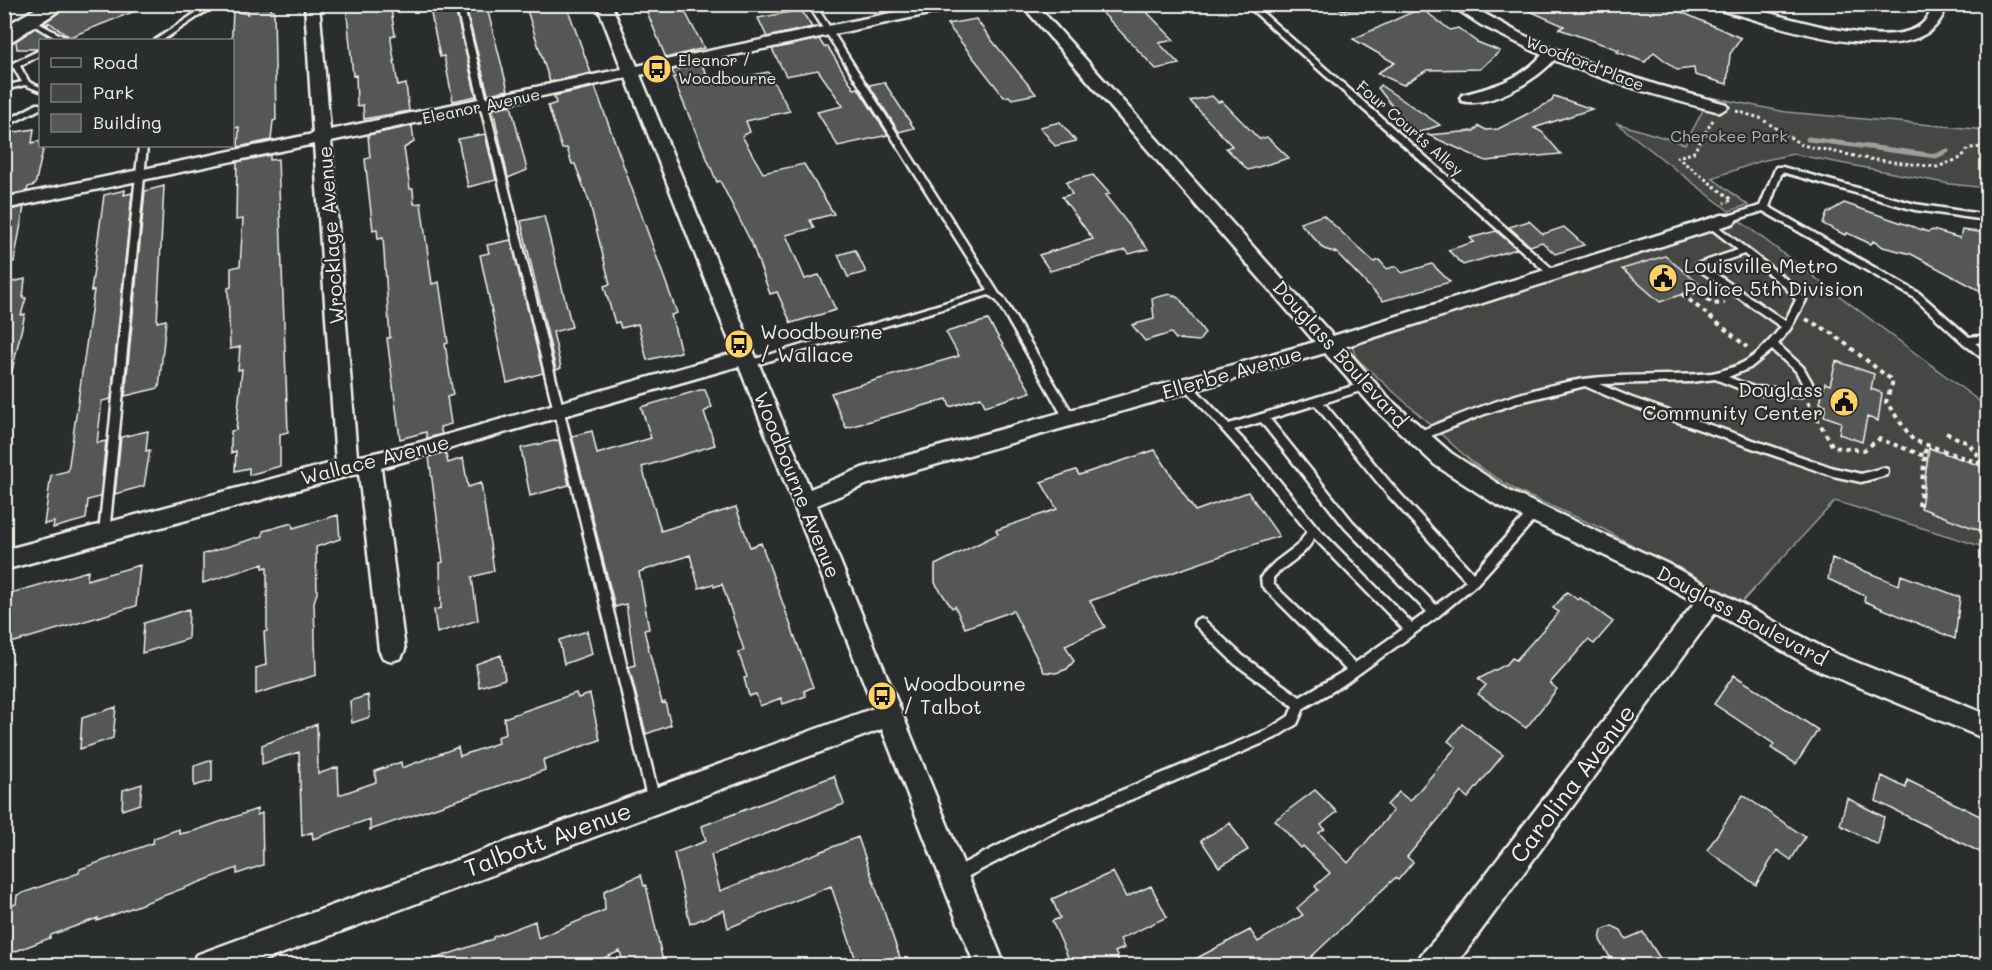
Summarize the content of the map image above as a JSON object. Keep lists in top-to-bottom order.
{
  "streets": {
    "street": [
      "Woodford Place",
      "Eleanor Avenue",
      "Wrocklage Avenue",
      "Douglass Boulevard",
      "Ellerbe Avenue",
      "Wallace Avenue",
      "Woodbourne Avenue",
      "Carolina Avenue",
      "Talbott Avenue"
    ],
    "lane": ["Four Courts Alley"]
  },
  "crossings": [
    ["Eleanor Avenue", "Wrocklage Avenue"],
    ["Eleanor Avenue", "Woodbourne Avenue"],
    ["Four Courts Alley", "Ellerbe Avenue"],
    ["Wrocklage Avenue", "Wallace Avenue"],
    ["Douglass Boulevard", "Ellerbe Avenue"],
    ["Douglass Boulevard", "Carolina Avenue"],
    ["Ellerbe Avenue", "Woodbourne Avenue"],
    ["Wallace Avenue", "Woodbourne Avenue"],
    ["Woodbourne Avenue", "Talbott Avenue"]
  ],
  "parks": ["Cherokee Park"],
  "places": {
    "bus stop": ["Eleanor / Woodbourne", "Woodbourne / Wallace", "Woodbourne / Talbot"],
    "public building": ["Louisville Metro Police 5th Division", "Douglass Community Center"]
  },
  "legend": ["Road", "Park", "Building"]
}
